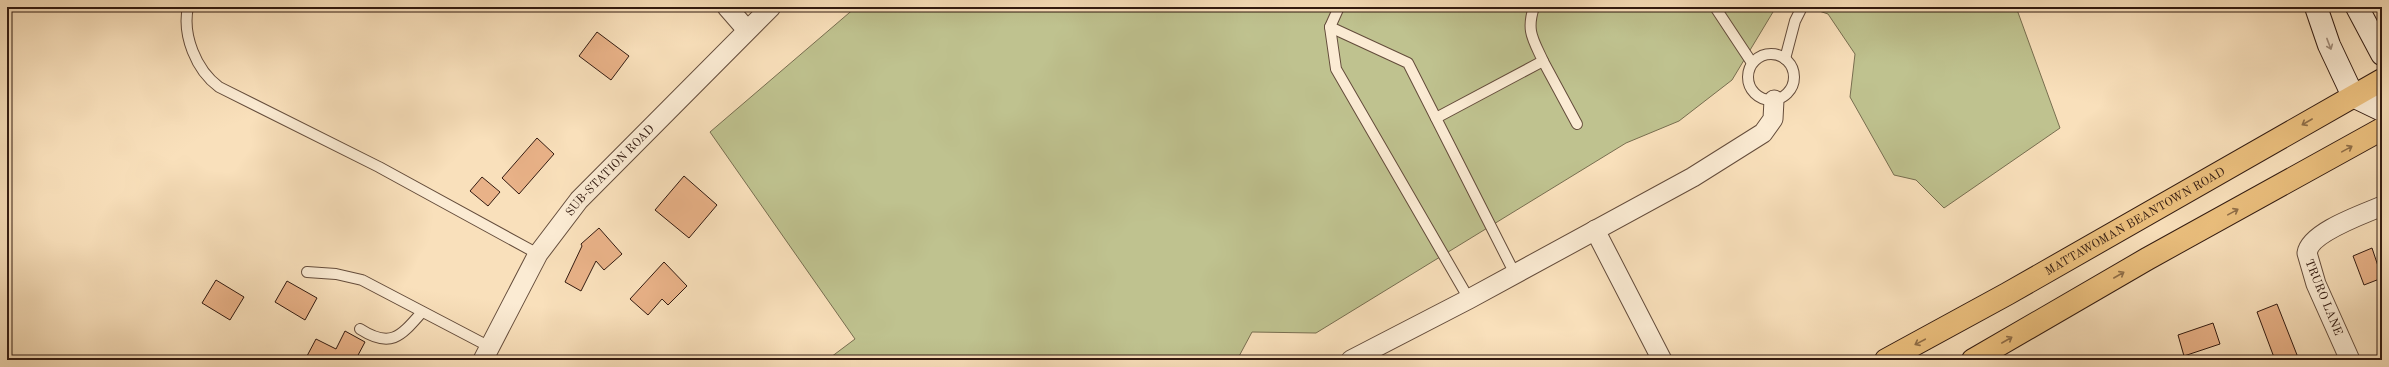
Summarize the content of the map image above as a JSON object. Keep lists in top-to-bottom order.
{
  "streets": {
    "highway": ["MATTAWOMAN BEANTOWN ROAD"],
    "street": ["SUB-STATION ROAD", "TRURO LANE"]
  }
}
